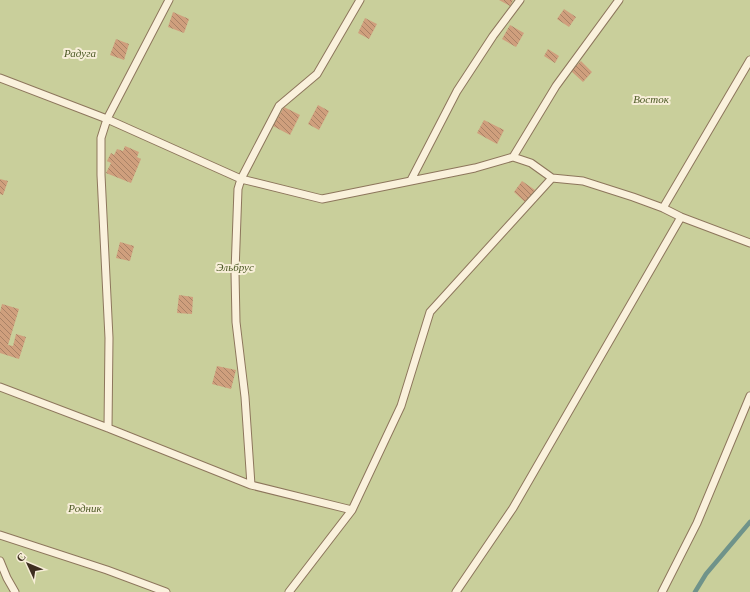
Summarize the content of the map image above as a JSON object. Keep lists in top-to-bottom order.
{
  "parks": [
    "Радуга",
    "Восток",
    "Эльбрус",
    "Родник"
  ],
  "north": "top left"
}
